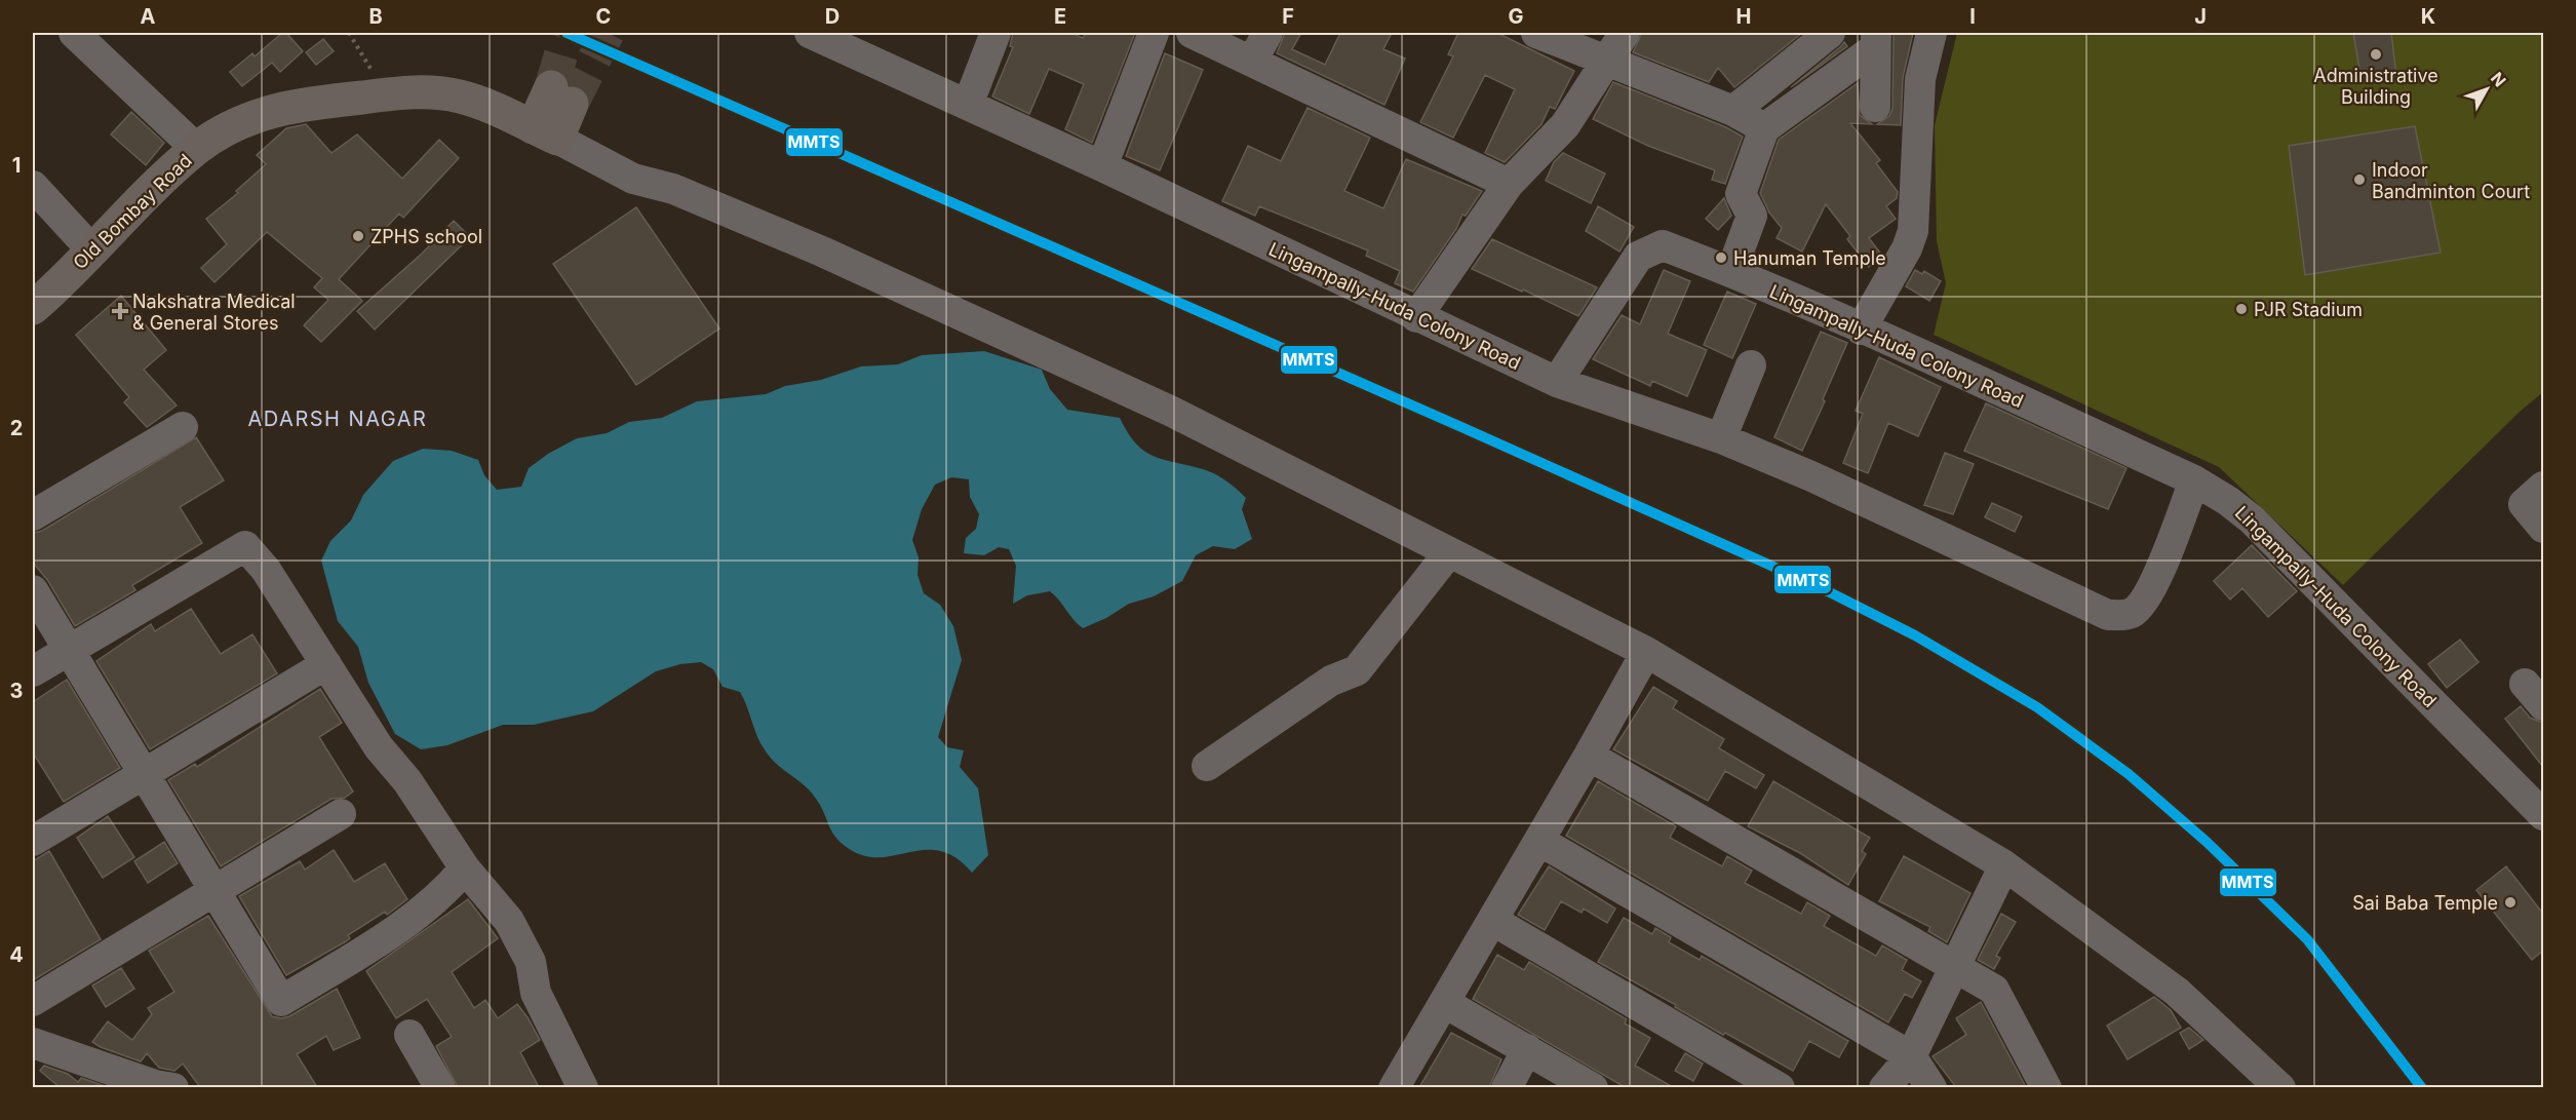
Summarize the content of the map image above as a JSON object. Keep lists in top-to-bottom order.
{
  "streets": {
    "main road": ["Old Bombay Road"],
    "street": ["Lingampally-Huda Colony Road"]
  },
  "districts": ["ADARSH NAGAR"],
  "places": {
    "other": [
      "Administrative Building",
      "Indoor Bandminton Court",
      "ZPHS school",
      "Hanuman Temple",
      "PJR Stadium",
      "Sai Baba Temple"
    ],
    "health": ["Nakshatra Medical & General Stores"]
  },
  "lines": ["transit line MMTS"],
  "north": "top right",
  "grid": {
    "columns": [
      "A",
      "B",
      "C",
      "D",
      "E",
      "F",
      "G",
      "H",
      "I",
      "J",
      "K"
    ],
    "rows": [
      "1",
      "2",
      "3",
      "4"
    ]
  }
}
